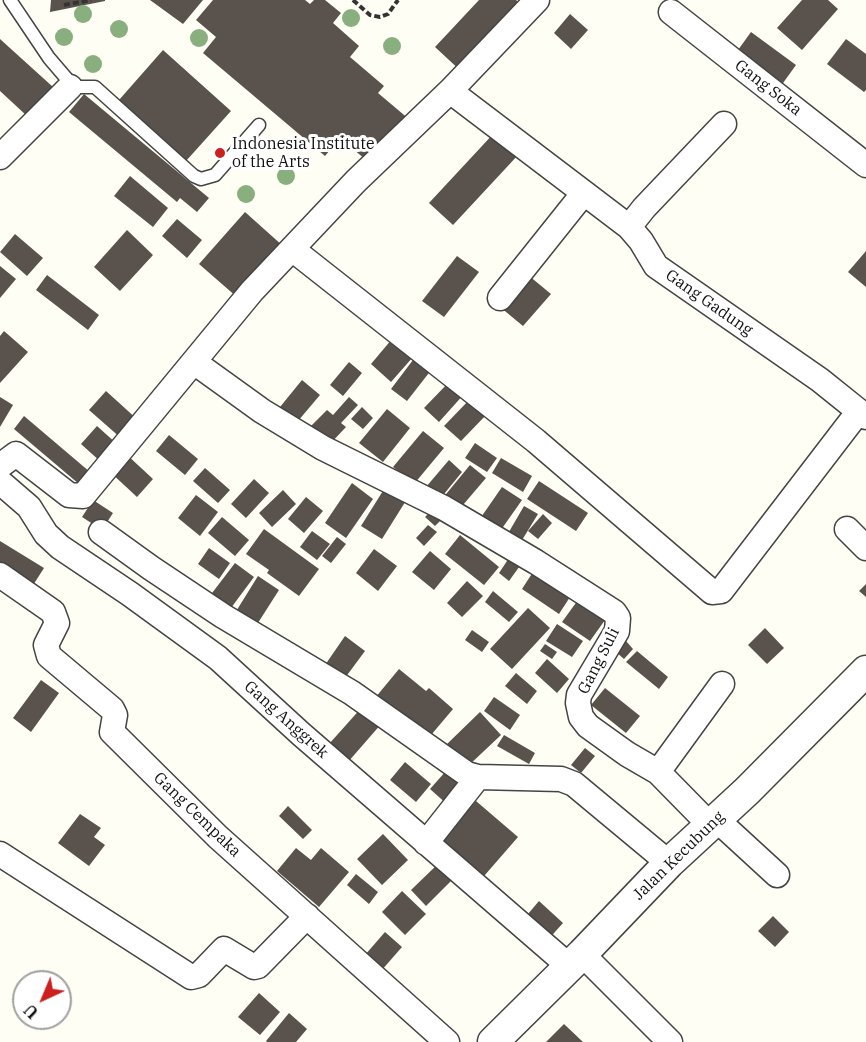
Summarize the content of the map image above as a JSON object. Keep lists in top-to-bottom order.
{
  "streets": {
    "street": [
      "Gang Soka",
      "Gang Gadung",
      "Gang Suli",
      "Gang Anggrek",
      "Gang Cempaka",
      "Jalan Kecubung"
    ]
  },
  "crossings": [
    ["Gang Suli", "Jalan Kecubung"],
    ["Gang Anggrek", "Jalan Kecubung"]
  ],
  "places": ["Indonesia Institute of the Arts"],
  "north": "bottom left"
}
